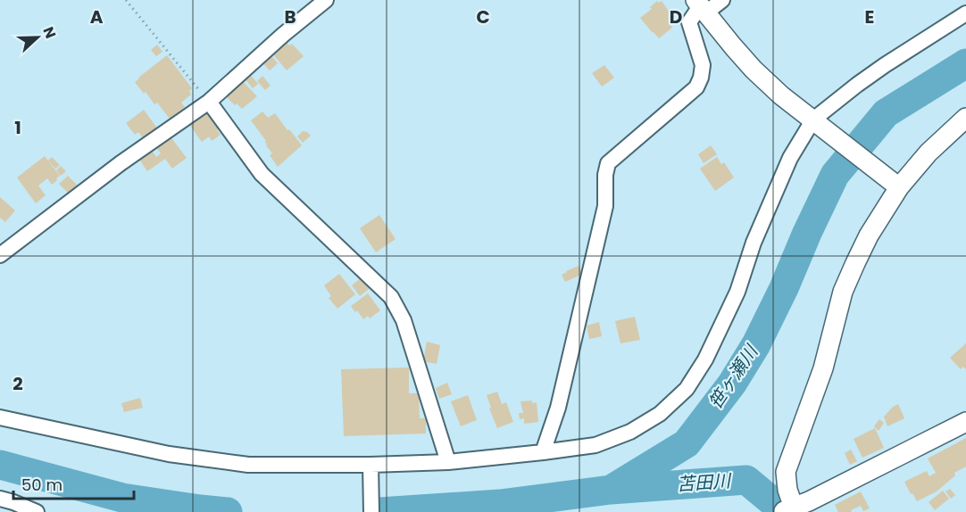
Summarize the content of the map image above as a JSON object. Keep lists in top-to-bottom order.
{
  "water": ["笹ヶ瀬川", "苫田川"],
  "scale_bar": "50 m",
  "north": "right",
  "grid": {
    "columns": [
      "A",
      "B",
      "C",
      "D",
      "E"
    ],
    "rows": ["1", "2"]
  }
}
